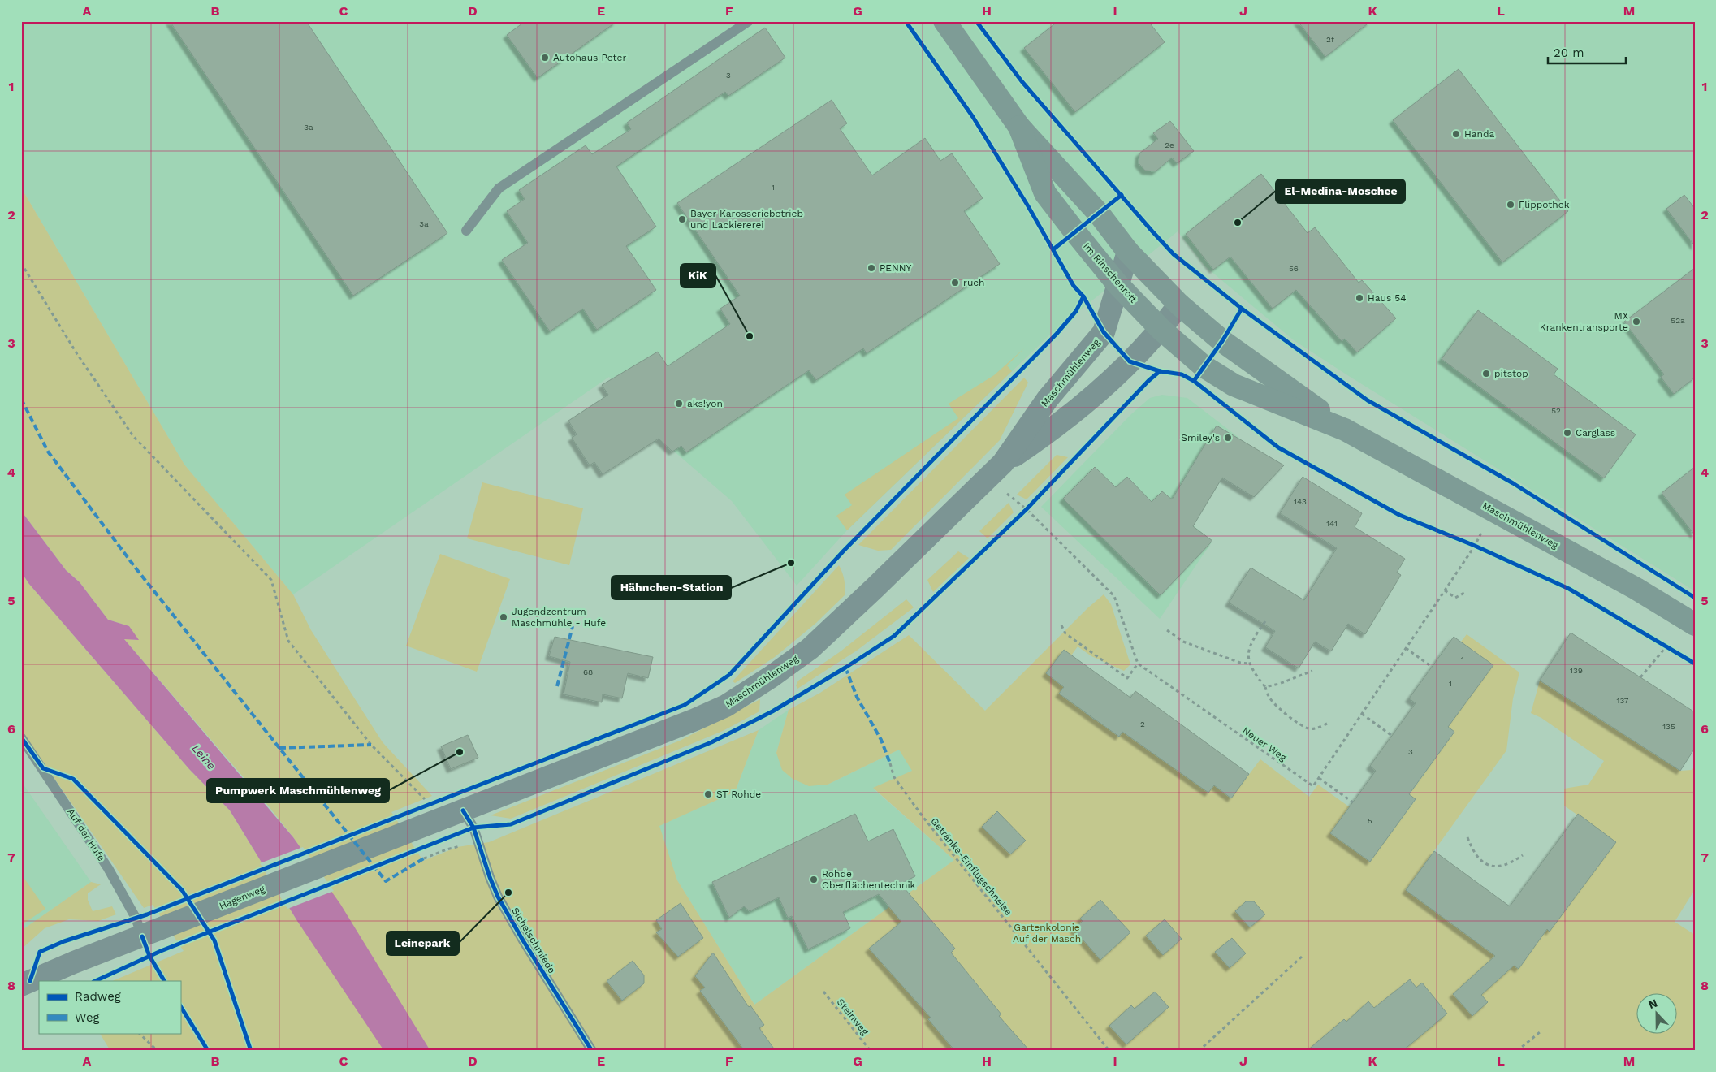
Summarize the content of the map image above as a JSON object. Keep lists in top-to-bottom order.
{
  "streets": {
    "main road": ["Im Rinschenrott", "Maschmühlenweg"],
    "street": ["Hagenweg"],
    "lane": ["Auf der Hufe", "Sichelschmiede"],
    "path": ["Neuer Weg", "Getränke-Einflugschneise", "Steinweg"]
  },
  "crossings": [
    ["Im Rinschenrott", "Maschmühlenweg"],
    ["Maschmühlenweg", "Hagenweg"],
    ["Maschmühlenweg", "Sichelschmiede"],
    ["Auf der Hufe", "Hagenweg"],
    ["Hagenweg", "Sichelschmiede"]
  ],
  "water": ["Leine"],
  "parks": ["Gartenkolonie Auf der Masch"],
  "places": [
    "Autohaus Peter",
    "Handa",
    "Flippothek",
    "Bayer Karosseriebetrieb und Lackiererei",
    "El-Medina-Moschee",
    "PENNY",
    "ruch",
    "Haus 54",
    "MX Krankentransporte",
    "KiK",
    "pitstop",
    "aks!yon",
    "Carglass",
    "Smiley's",
    "Hähnchen-Station",
    "Jugendzentrum Maschmühle - Hufe",
    "Pumpwerk Maschmühlenweg",
    "ST Rohde",
    "Rohde Oberflächentechnik",
    "Leinepark"
  ],
  "house_numbers": [
    "2f",
    "3",
    "3a",
    "2e",
    "1",
    "3a",
    "56",
    "52a",
    "52",
    "143",
    "141",
    "1",
    "139",
    "68",
    "1",
    "137",
    "2",
    "135",
    "3",
    "5"
  ],
  "legend": ["Radweg", "Weg"],
  "scale_bar": "20 m",
  "north": "top",
  "grid": {
    "columns": [
      "A",
      "B",
      "C",
      "D",
      "E",
      "F",
      "G",
      "H",
      "I",
      "J",
      "K",
      "L",
      "M"
    ],
    "rows": [
      "1",
      "2",
      "3",
      "4",
      "5",
      "6",
      "7",
      "8"
    ]
  }
}
